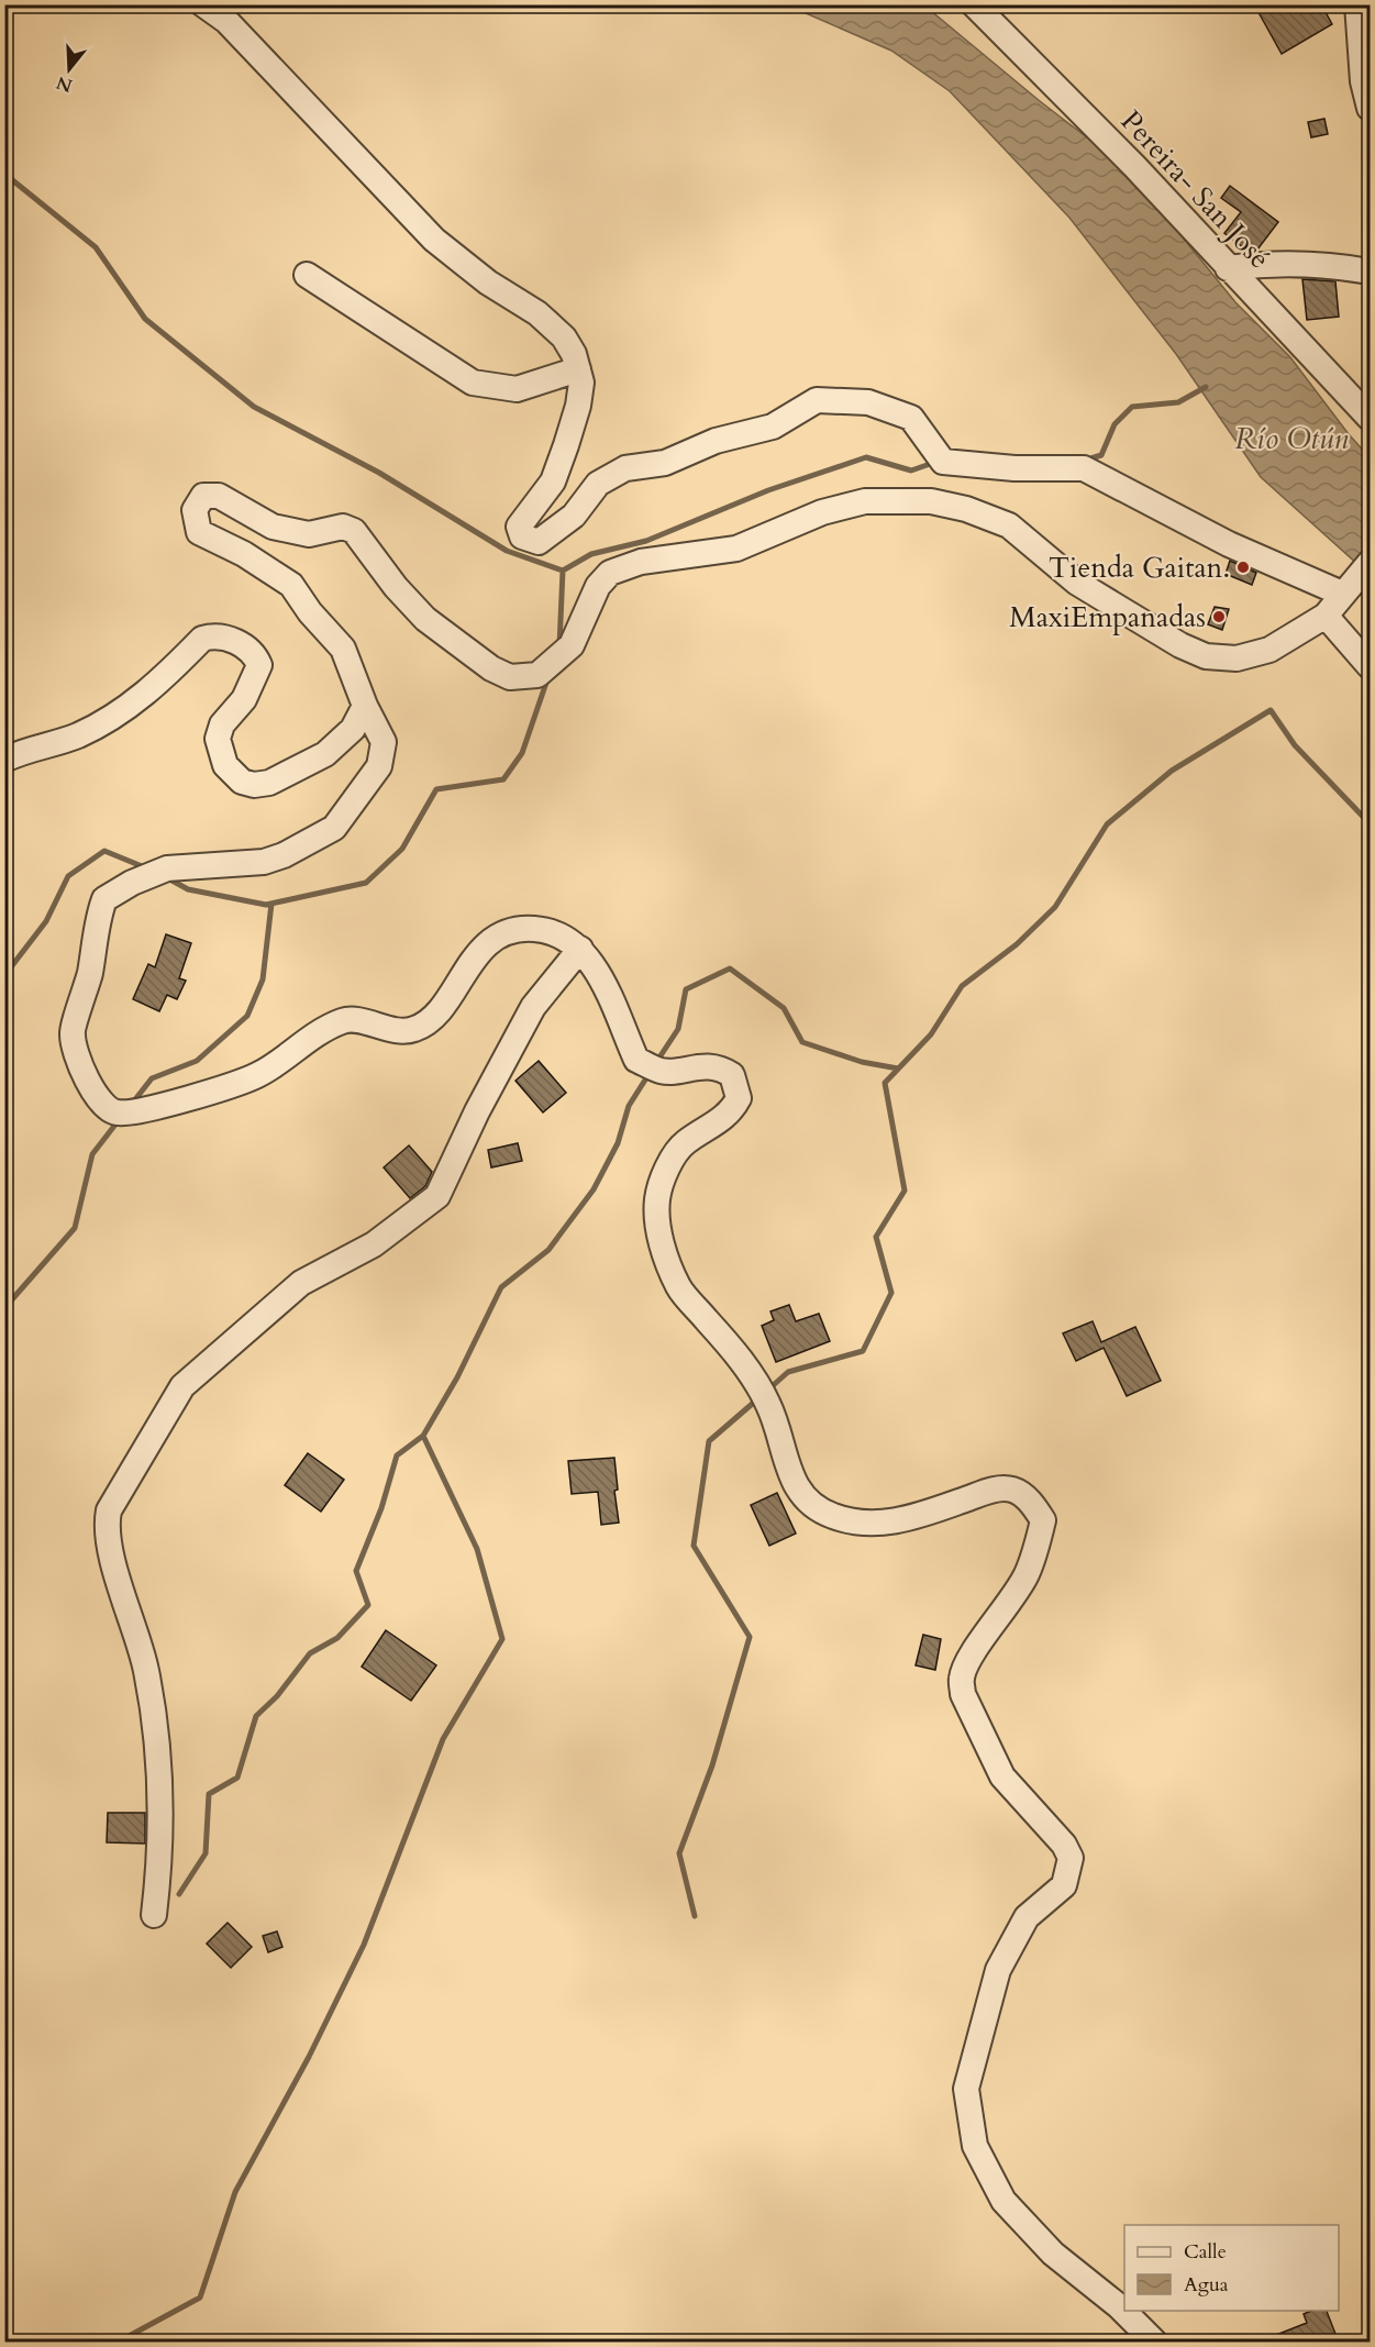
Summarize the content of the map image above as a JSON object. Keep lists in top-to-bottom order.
{
  "streets": {
    "street": ["Pereira- San José"]
  },
  "water": ["Río Otún"],
  "places": ["Tienda Gaitan.", "MaxiEmpanadas"],
  "legend": ["Calle", "Agua"],
  "north": "bottom"
}
